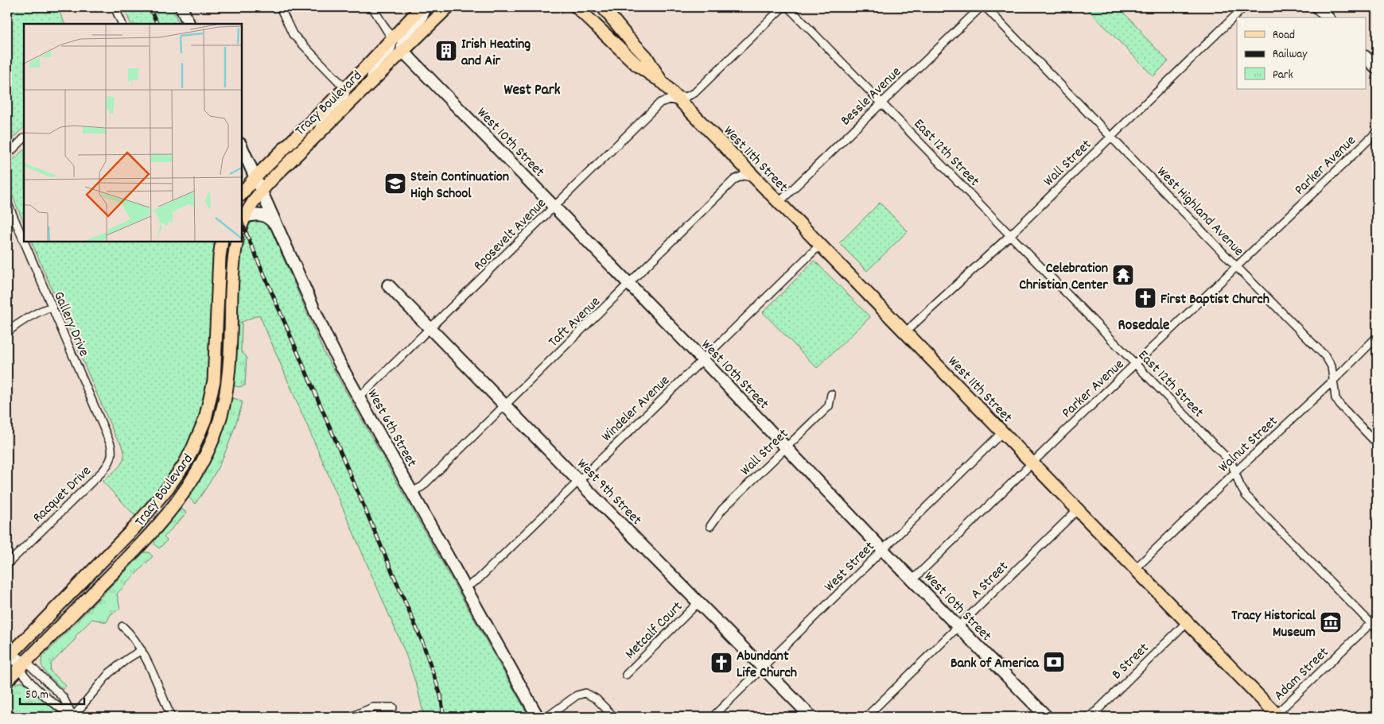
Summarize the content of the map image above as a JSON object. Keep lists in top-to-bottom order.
{
  "streets": {
    "main road": ["Tracy Boulevard", "West 11th Street"],
    "street": [
      "Bessle Avenue",
      "West 10th Street",
      "East 12th Street",
      "Wall Street",
      "Parker Avenue",
      "West Highland Avenue",
      "Roosevelt Avenue",
      "Taft Avenue",
      "Gallery Drive",
      "Windeler Avenue",
      "West 6th Street",
      "Walnut Street",
      "West 9th Street",
      "Racquet Drive",
      "West Street",
      "A Street",
      "Metcalf Court",
      "B Street",
      "Adam Street"
    ]
  },
  "crossings": [
    ["Bessle Avenue", "East 12th Street"],
    ["Bessle Avenue", "West 11th Street"],
    ["Tracy Boulevard", "West 10th Street"],
    ["Tracy Boulevard", "West 6th Street"],
    ["West 10th Street", "Wall Street"],
    ["West 10th Street", "Parker Avenue"],
    ["West 10th Street", "Roosevelt Avenue"],
    ["West 10th Street", "Taft Avenue"],
    ["West 10th Street", "Windeler Avenue"],
    ["West 10th Street", "West Street"],
    ["West 10th Street", "A Street"],
    ["East 12th Street", "Wall Street"],
    ["East 12th Street", "Parker Avenue"],
    ["East 12th Street", "Walnut Street"],
    ["East 12th Street", "Adam Street"],
    ["West 11th Street", "Wall Street"],
    ["West 11th Street", "Parker Avenue"],
    ["West 11th Street", "Roosevelt Avenue"],
    ["West 11th Street", "Taft Avenue"],
    ["West 11th Street", "Windeler Avenue"],
    ["West 11th Street", "Walnut Street"],
    ["West 11th Street", "West Street"],
    ["West 11th Street", "A Street"],
    ["West 11th Street", "B Street"],
    ["West 11th Street", "Adam Street"],
    ["Wall Street", "West Highland Avenue"],
    ["Parker Avenue", "West Highland Avenue"],
    ["West Highland Avenue", "Walnut Street"],
    ["Roosevelt Avenue", "West 6th Street"],
    ["Roosevelt Avenue", "West 9th Street"],
    ["Taft Avenue", "West 6th Street"],
    ["Taft Avenue", "West 9th Street"],
    ["Gallery Drive", "Racquet Drive"],
    ["Windeler Avenue", "West 6th Street"],
    ["Windeler Avenue", "West 9th Street"],
    ["West 9th Street", "West Street"],
    ["West 9th Street", "Metcalf Court"]
  ],
  "districts": ["West Park", "Rosedale"],
  "places": {
    "building": ["Irish Heating and Air"],
    "school or university": ["Stein Continuation High School"],
    "temple": ["Celebration Christian Center"],
    "church": ["First Baptist Church", "Abundant Life Church"],
    "museum": ["Tracy Historical Museum"],
    "bank": ["Bank of America"]
  },
  "legend": ["Road", "Railway", "Park"],
  "scale_bar": "50 m"
}
